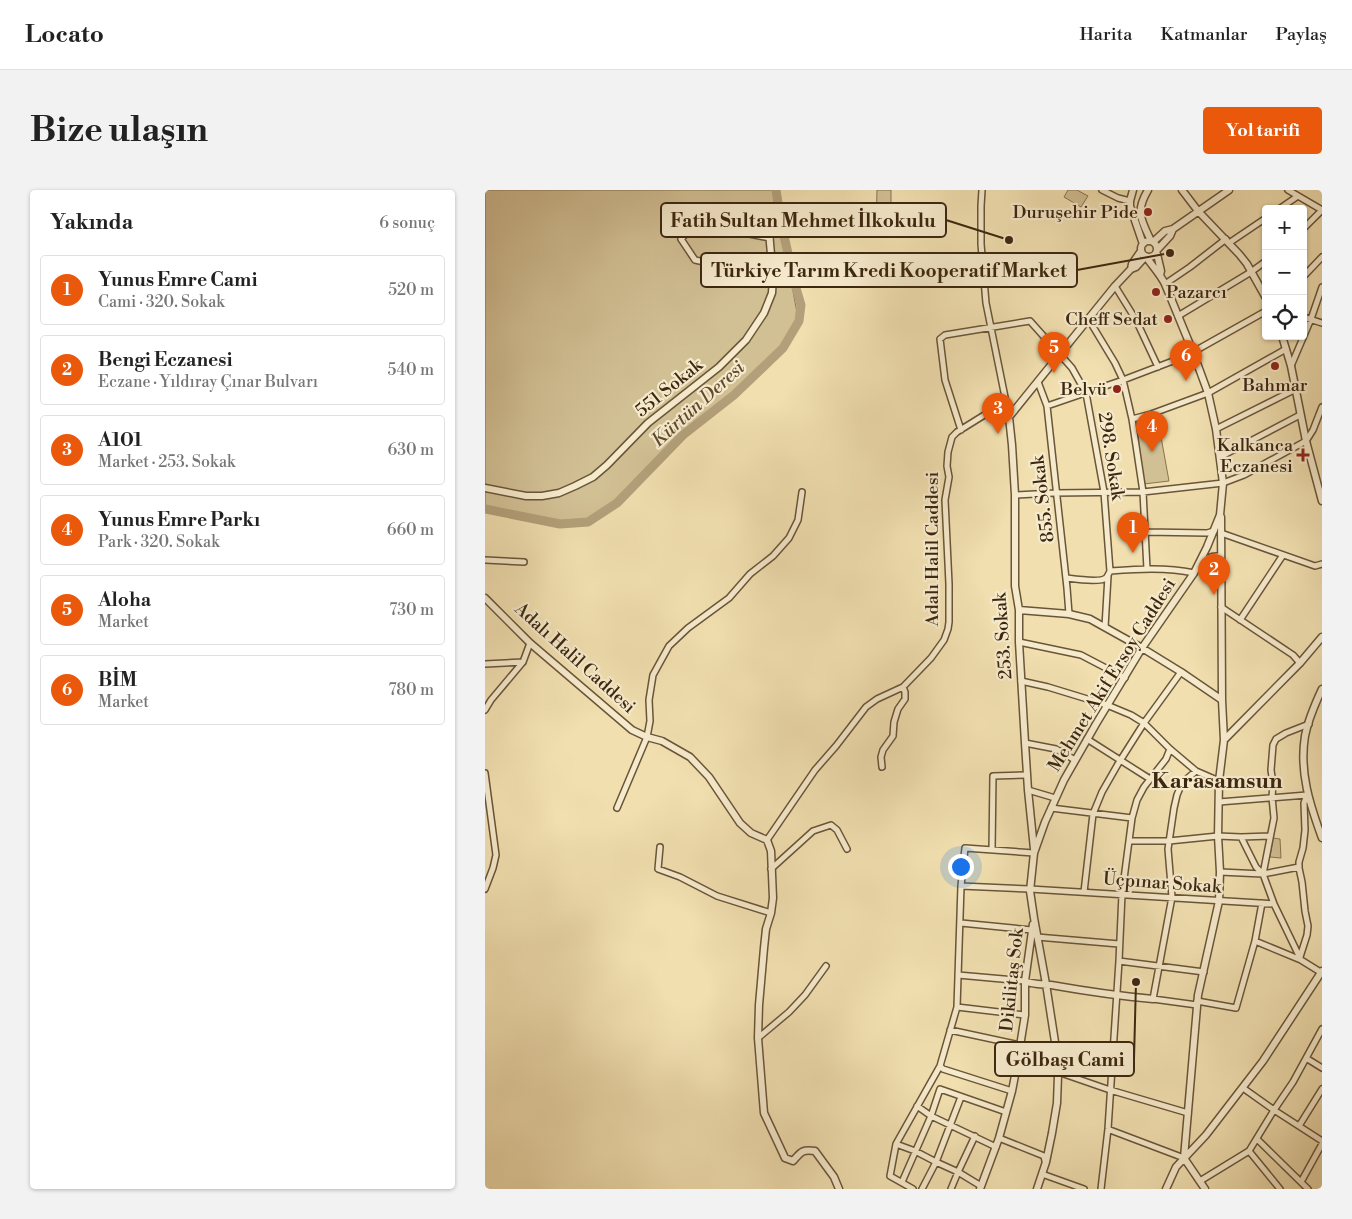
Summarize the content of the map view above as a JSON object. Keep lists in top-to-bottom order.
{
  "streets": {
    "street": [
      "551 Sokak",
      "298. Sokak",
      "855. Sokak",
      "Adalı Halil Caddesi",
      "253. Sokak",
      "Mehmet Akif Ersoy Caddesi",
      "Üçpınar Sokak",
      "Dikilitaş Sok"
    ]
  },
  "crossings": [
    ["Adalı Halil Caddesi", "253. Sokak"],
    ["253. Sokak", "Mehmet Akif Ersoy Caddesi"],
    ["Mehmet Akif Ersoy Caddesi", "Üçpınar Sokak"],
    ["Mehmet Akif Ersoy Caddesi", "Dikilitaş Sok"]
  ],
  "districts": ["Karasamsun"],
  "water": ["Kürtün Deresi"],
  "places": {
    "other": [
      "Duruşehir Pide",
      "Fatih Sultan Mehmet İlkokulu",
      "Türkiye Tarım Kredi Kooperatif Market",
      "Pazarcı",
      "Cheff Sedat",
      "Bahmar",
      "Belvü",
      "Gölbaşı Cami"
    ],
    "health": ["Kalkanca Eczanesi"]
  },
  "page": {
    "header": "Locato",
    "nav": ["Harita", "Katmanlar", "Paylaş"],
    "buttons": "Yol tarifi",
    "title": "Bize ulaşın",
    "heading": ["Yakında", "6 sonuç"],
    "map_buttons": ["+", "−"],
    "list": [
      {
        "mark": "1",
        "name": "Yunus Emre Cami",
        "note": "Cami · 320. Sokak",
        "value": "520 m"
      },
      {
        "mark": "2",
        "name": "Bengi Eczanesi",
        "note": "Eczane · Yıldıray Çınar Bulvarı",
        "value": "540 m"
      },
      {
        "mark": "3",
        "name": "A101",
        "note": "Market · 253. Sokak",
        "value": "630 m"
      },
      {
        "mark": "4",
        "name": "Yunus Emre Parkı",
        "note": "Park · 320. Sokak",
        "value": "660 m"
      },
      {
        "mark": "5",
        "name": "Aloha",
        "note": "Market",
        "value": "730 m"
      },
      {
        "mark": "6",
        "name": "BİM",
        "note": "Market",
        "value": "780 m"
      }
    ],
    "pins": [
      "5",
      "6",
      "3",
      "4",
      "1",
      "2"
    ]
  }
}
